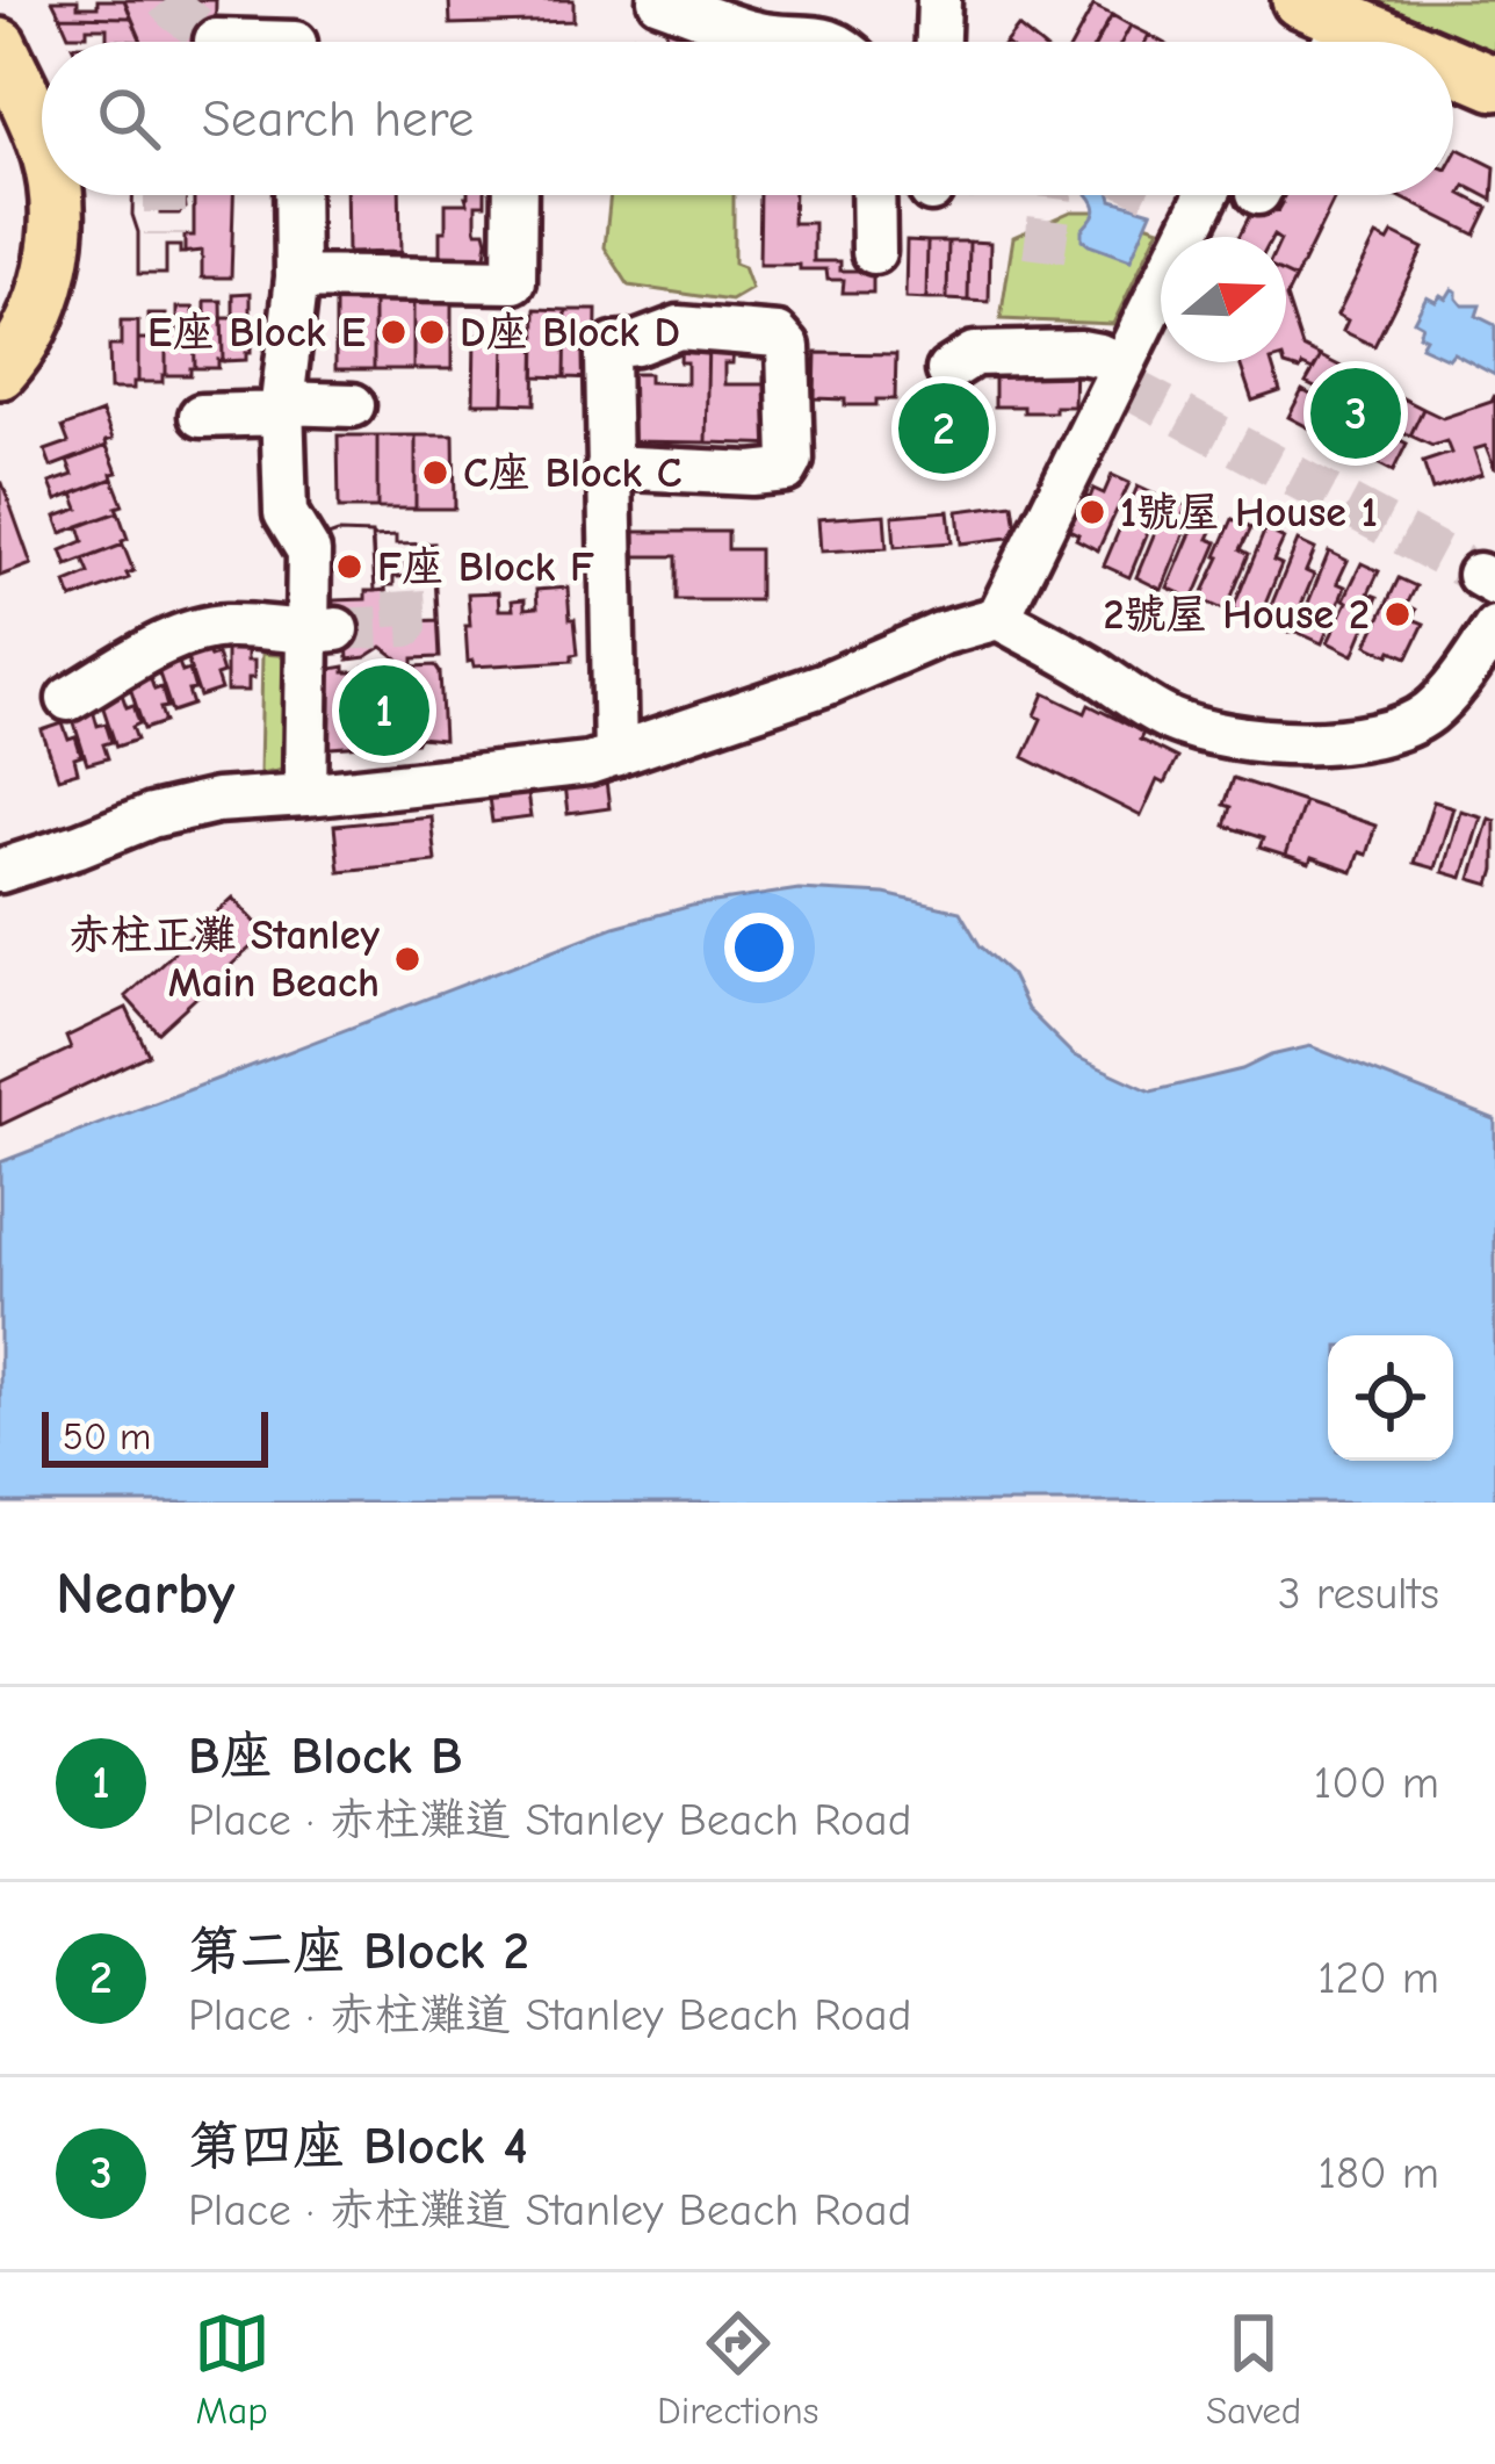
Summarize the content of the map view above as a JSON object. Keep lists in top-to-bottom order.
{
  "places": [
    "E座 Block E",
    "D座 Block D",
    "C座 Block C",
    "1號屋 House 1",
    "F座 Block F",
    "2號屋 House 2",
    "赤柱正灘 Stanley Main Beach"
  ],
  "scale_bar": "50 m",
  "north": "right",
  "page": {
    "search": "Search here",
    "pins": ["3", "2", "1"],
    "scale": "50 m",
    "heading": ["Nearby", "3 results"],
    "list": [
      {
        "mark": "1",
        "name": "B座 Block B",
        "note": "Place · 赤柱灘道 Stanley Beach Road",
        "value": "100 m"
      },
      {
        "mark": "2",
        "name": "第二座 Block 2",
        "note": "Place · 赤柱灘道 Stanley Beach Road",
        "value": "120 m"
      },
      {
        "mark": "3",
        "name": "第四座 Block 4",
        "note": "Place · 赤柱灘道 Stanley Beach Road",
        "value": "180 m"
      }
    ],
    "nav": ["Map", "Directions", "Saved"]
  }
}
